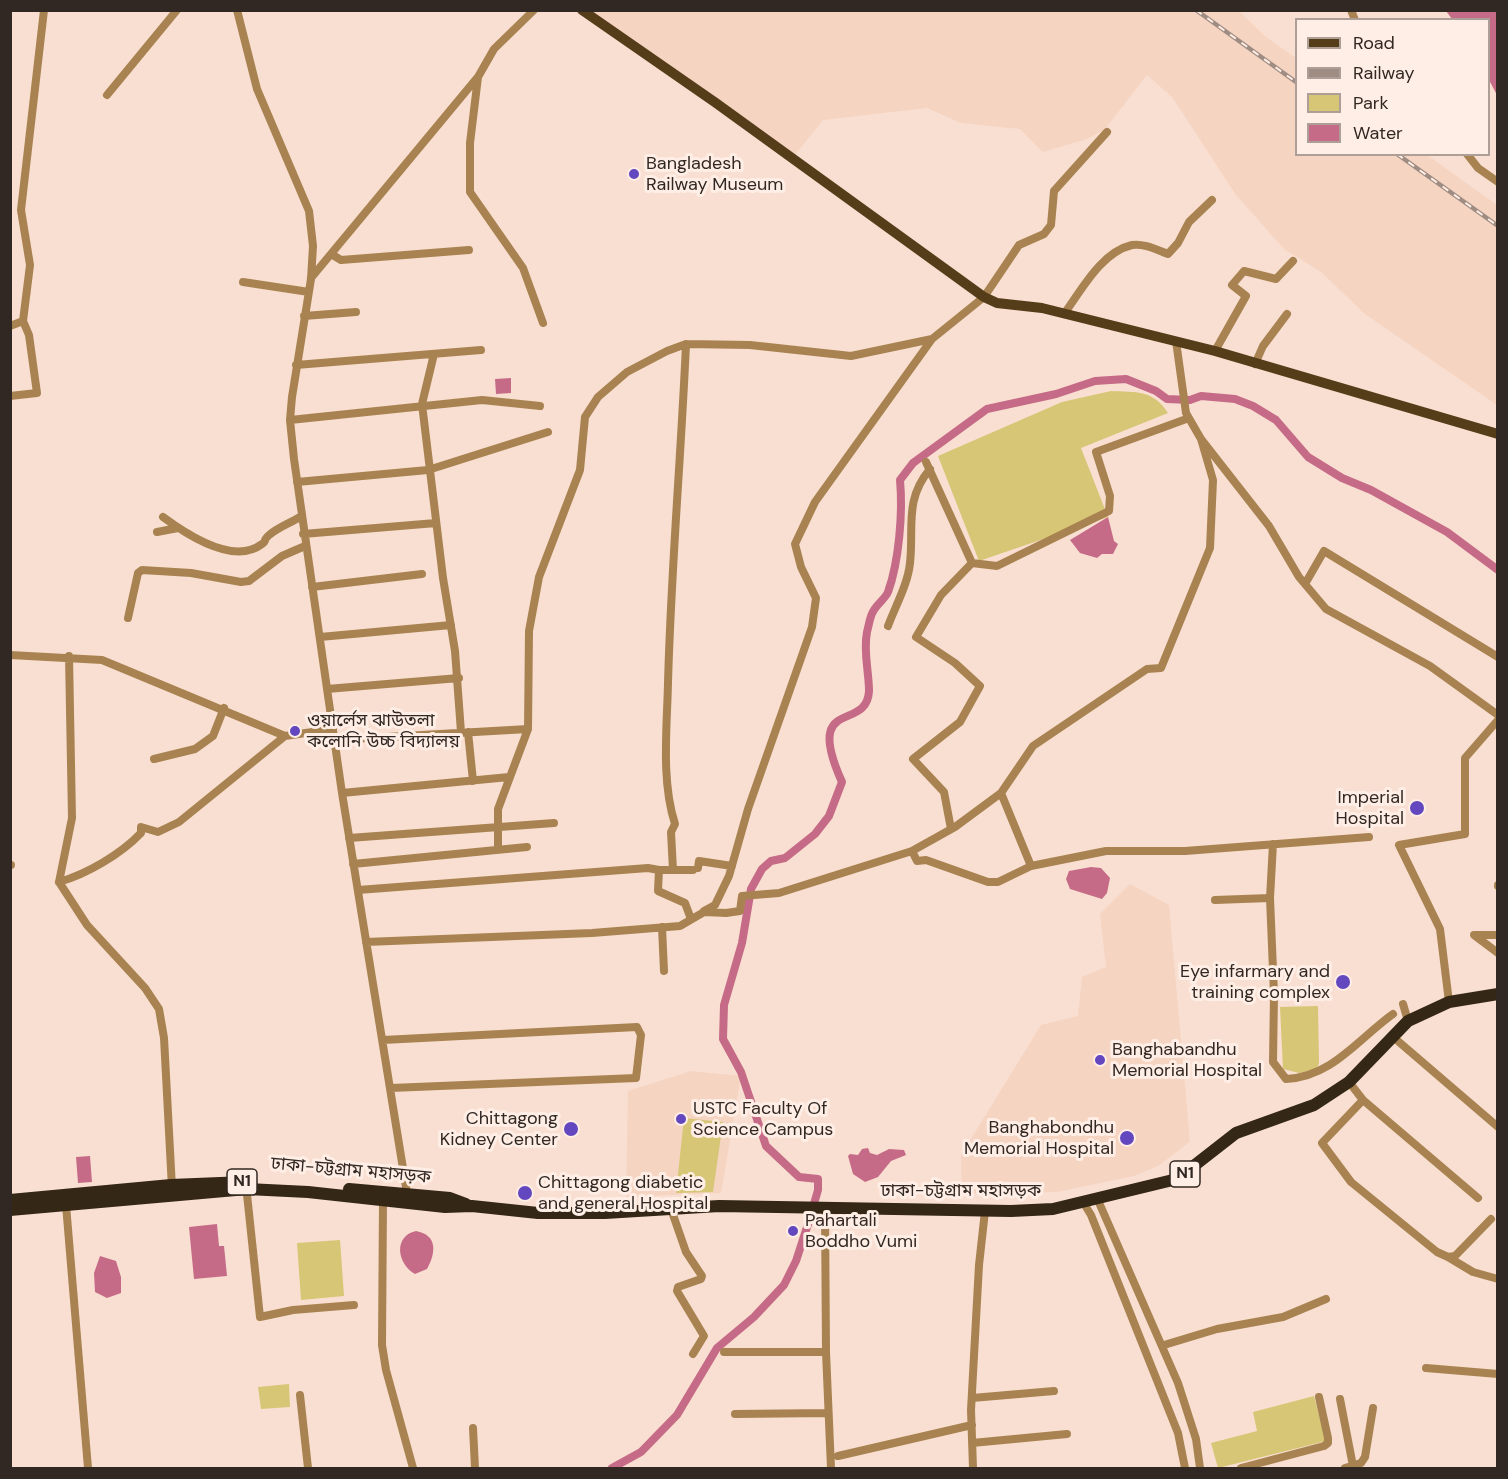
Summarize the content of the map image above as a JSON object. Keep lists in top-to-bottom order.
{
  "streets": {
    "highway": ["ঢাকা-চট্টগ্রাম মহাসড়ক", "N1"]
  },
  "places": [
    "Bangladesh Railway Museum",
    "ওয়ার্লেস ঝাউতলা কলোনি উচ্চ বিদ্যালয়",
    "Imperial Hospital",
    "Eye infarmary and training complex",
    "Banghabandhu Memorial Hospital",
    "USTC Faculty Of Science Campus",
    "Chittagong Kidney Center",
    "Banghabondhu Memorial Hospital",
    "Chittagong diabetic and general Hospital",
    "Pahartali Boddho Vumi"
  ],
  "legend": [
    "Road",
    "Railway",
    "Park",
    "Water"
  ]
}
